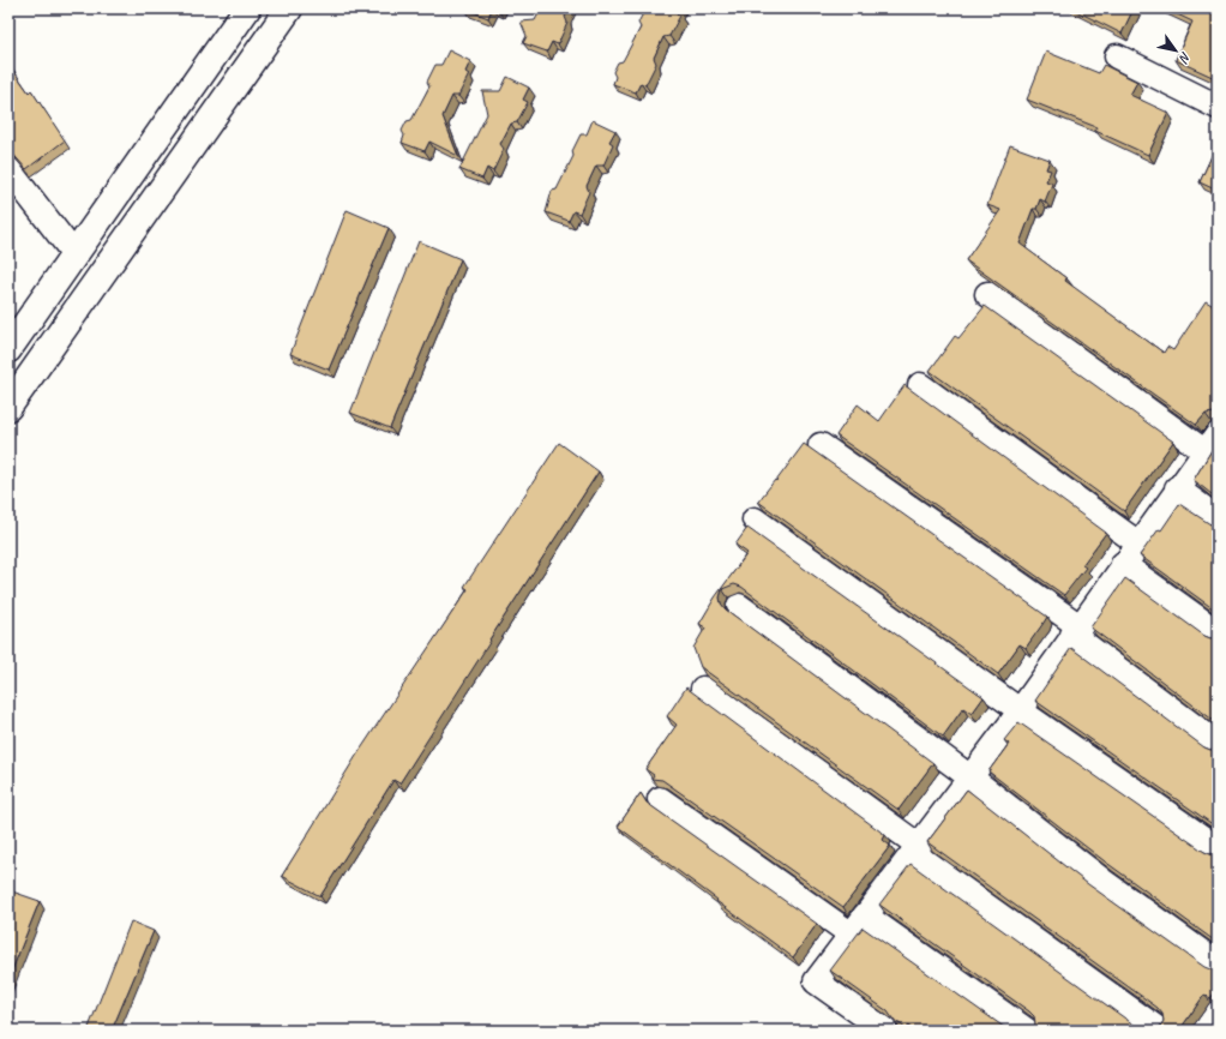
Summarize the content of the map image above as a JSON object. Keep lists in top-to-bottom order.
{
  "north": "bottom right"
}
